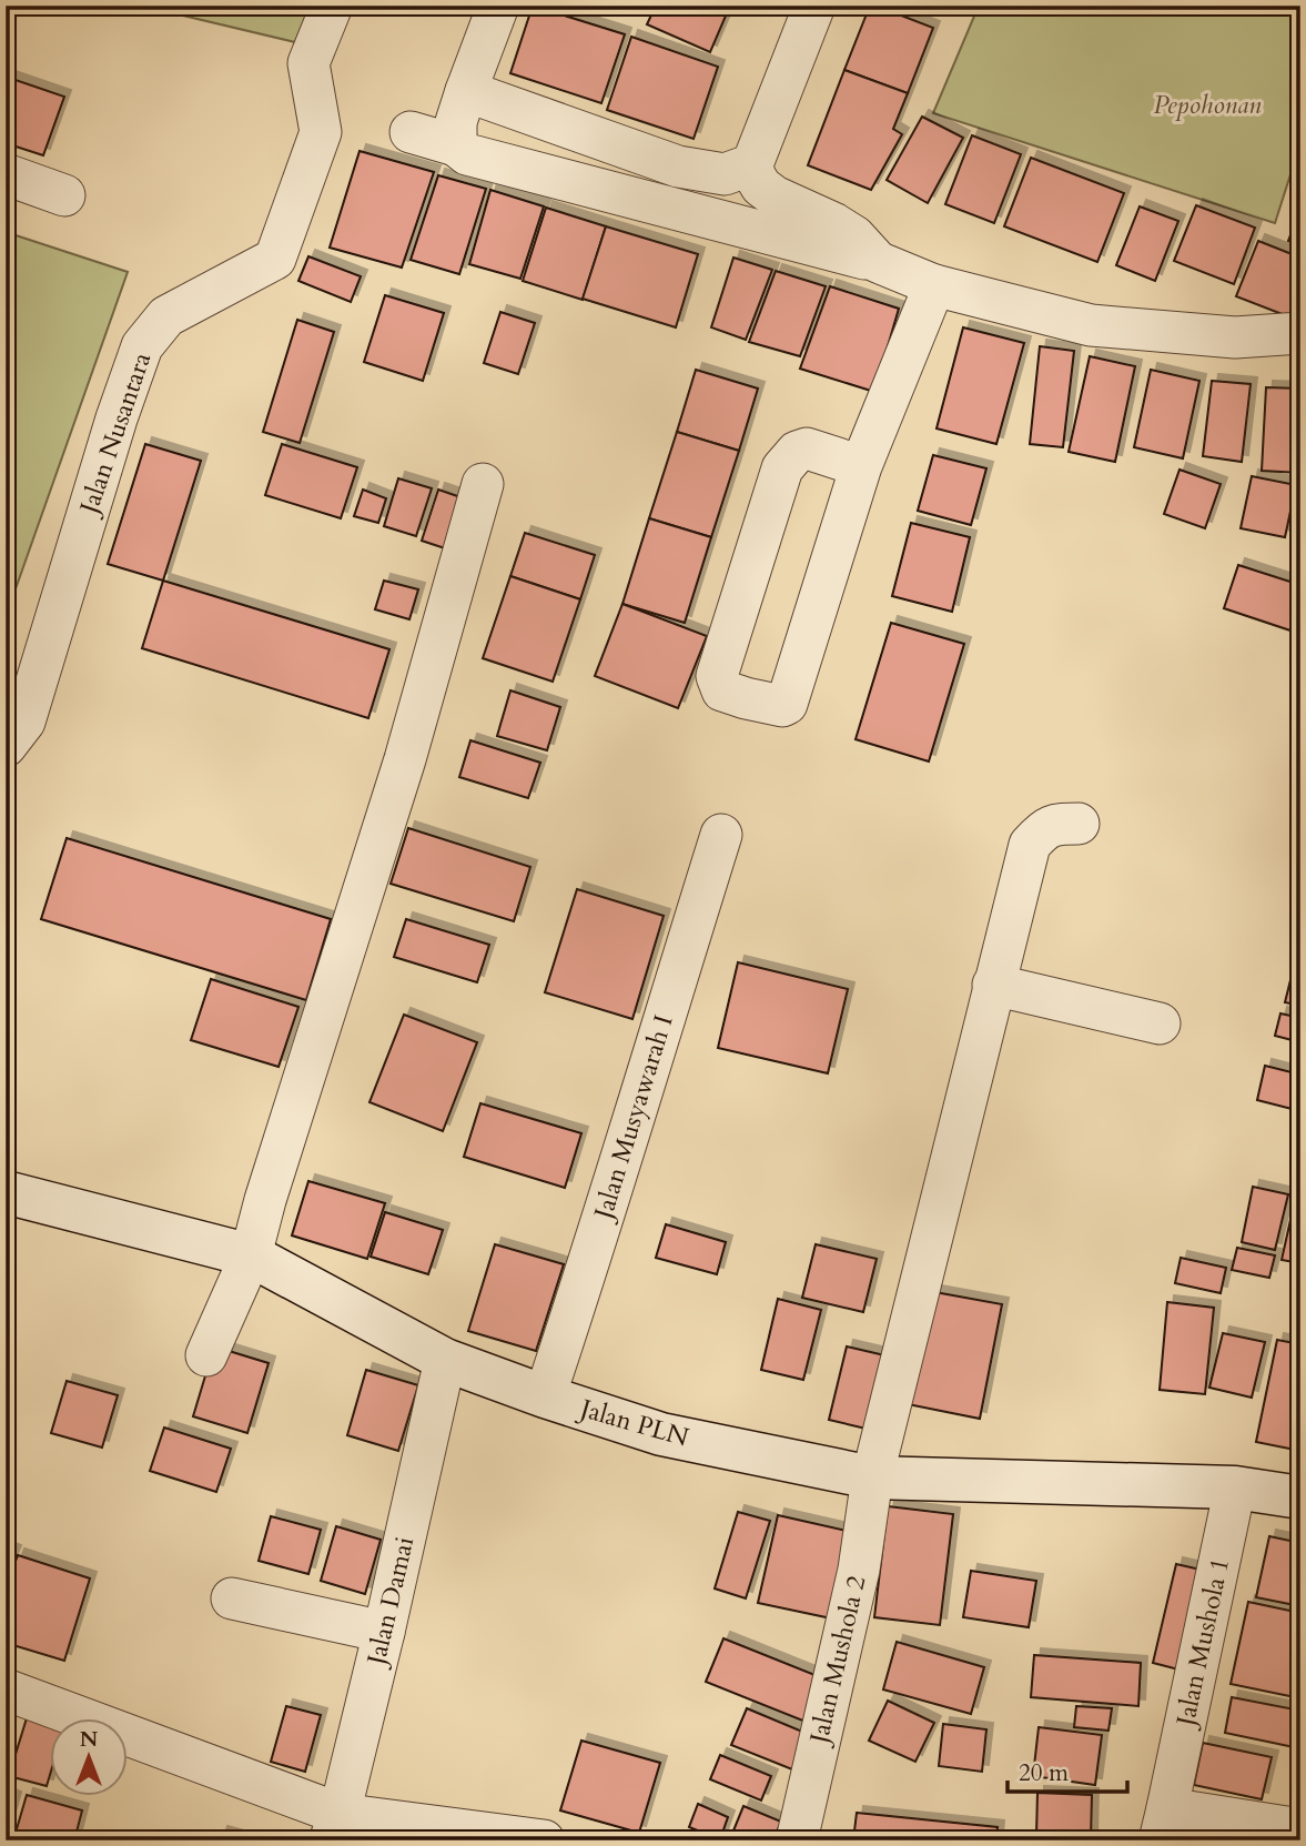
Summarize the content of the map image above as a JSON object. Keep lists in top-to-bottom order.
{
  "streets": {
    "street": [
      "Jalan Nusantara",
      "Jalan Musyawarah I",
      "Jalan PLN",
      "Jalan Damai",
      "Jalan Mushola 1",
      "Jalan Mushola 2"
    ]
  },
  "crossings": [
    ["Jalan Musyawarah I", "Jalan PLN"],
    ["Jalan PLN", "Jalan Damai"],
    ["Jalan PLN", "Jalan Mushola 1"],
    ["Jalan PLN", "Jalan Mushola 2"]
  ],
  "parks": ["Pepohonan"],
  "scale_bar": "20 m",
  "north": "top"
}
